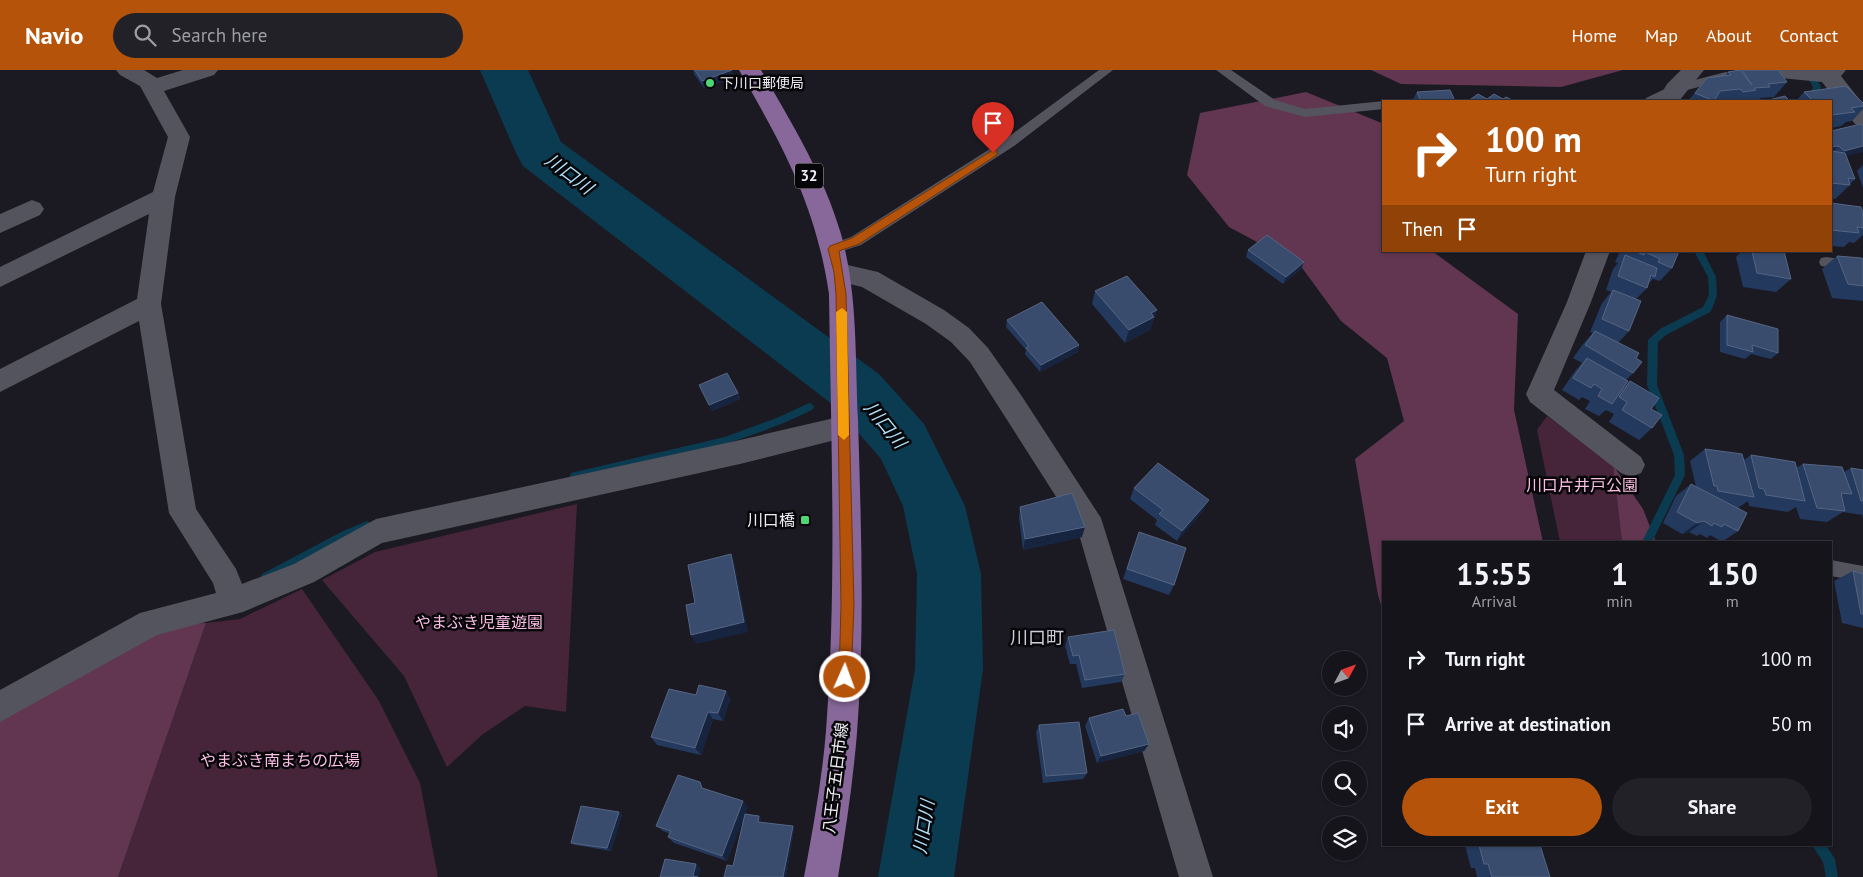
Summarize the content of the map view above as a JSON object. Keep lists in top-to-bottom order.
{
  "streets": {
    "main road": ["32", "八王子五日市線"]
  },
  "districts": ["川口町"],
  "water": ["川口川"],
  "parks": ["川口片井戸公園", "やまぶき児童遊園", "やまぶき南まちの広場"],
  "places": {
    "other": ["下川口郵便局"],
    "transit": ["川口橋"]
  },
  "north": "top right",
  "page": {
    "header": "Navio",
    "search": "Search here",
    "nav": [
      "Home",
      "Map",
      "About",
      "Contact"
    ],
    "turn": ["100 m", "Turn right"],
    "then": "Then",
    "eta": [
      "15:55",
      "Arrival",
      "1",
      "min",
      "150",
      "m"
    ],
    "list": [
      {
        "name": "Turn right",
        "value": "100 m"
      },
      {
        "name": "Arrive at destination",
        "value": "50 m"
      }
    ],
    "buttons": ["Exit", "Share"]
  }
}
